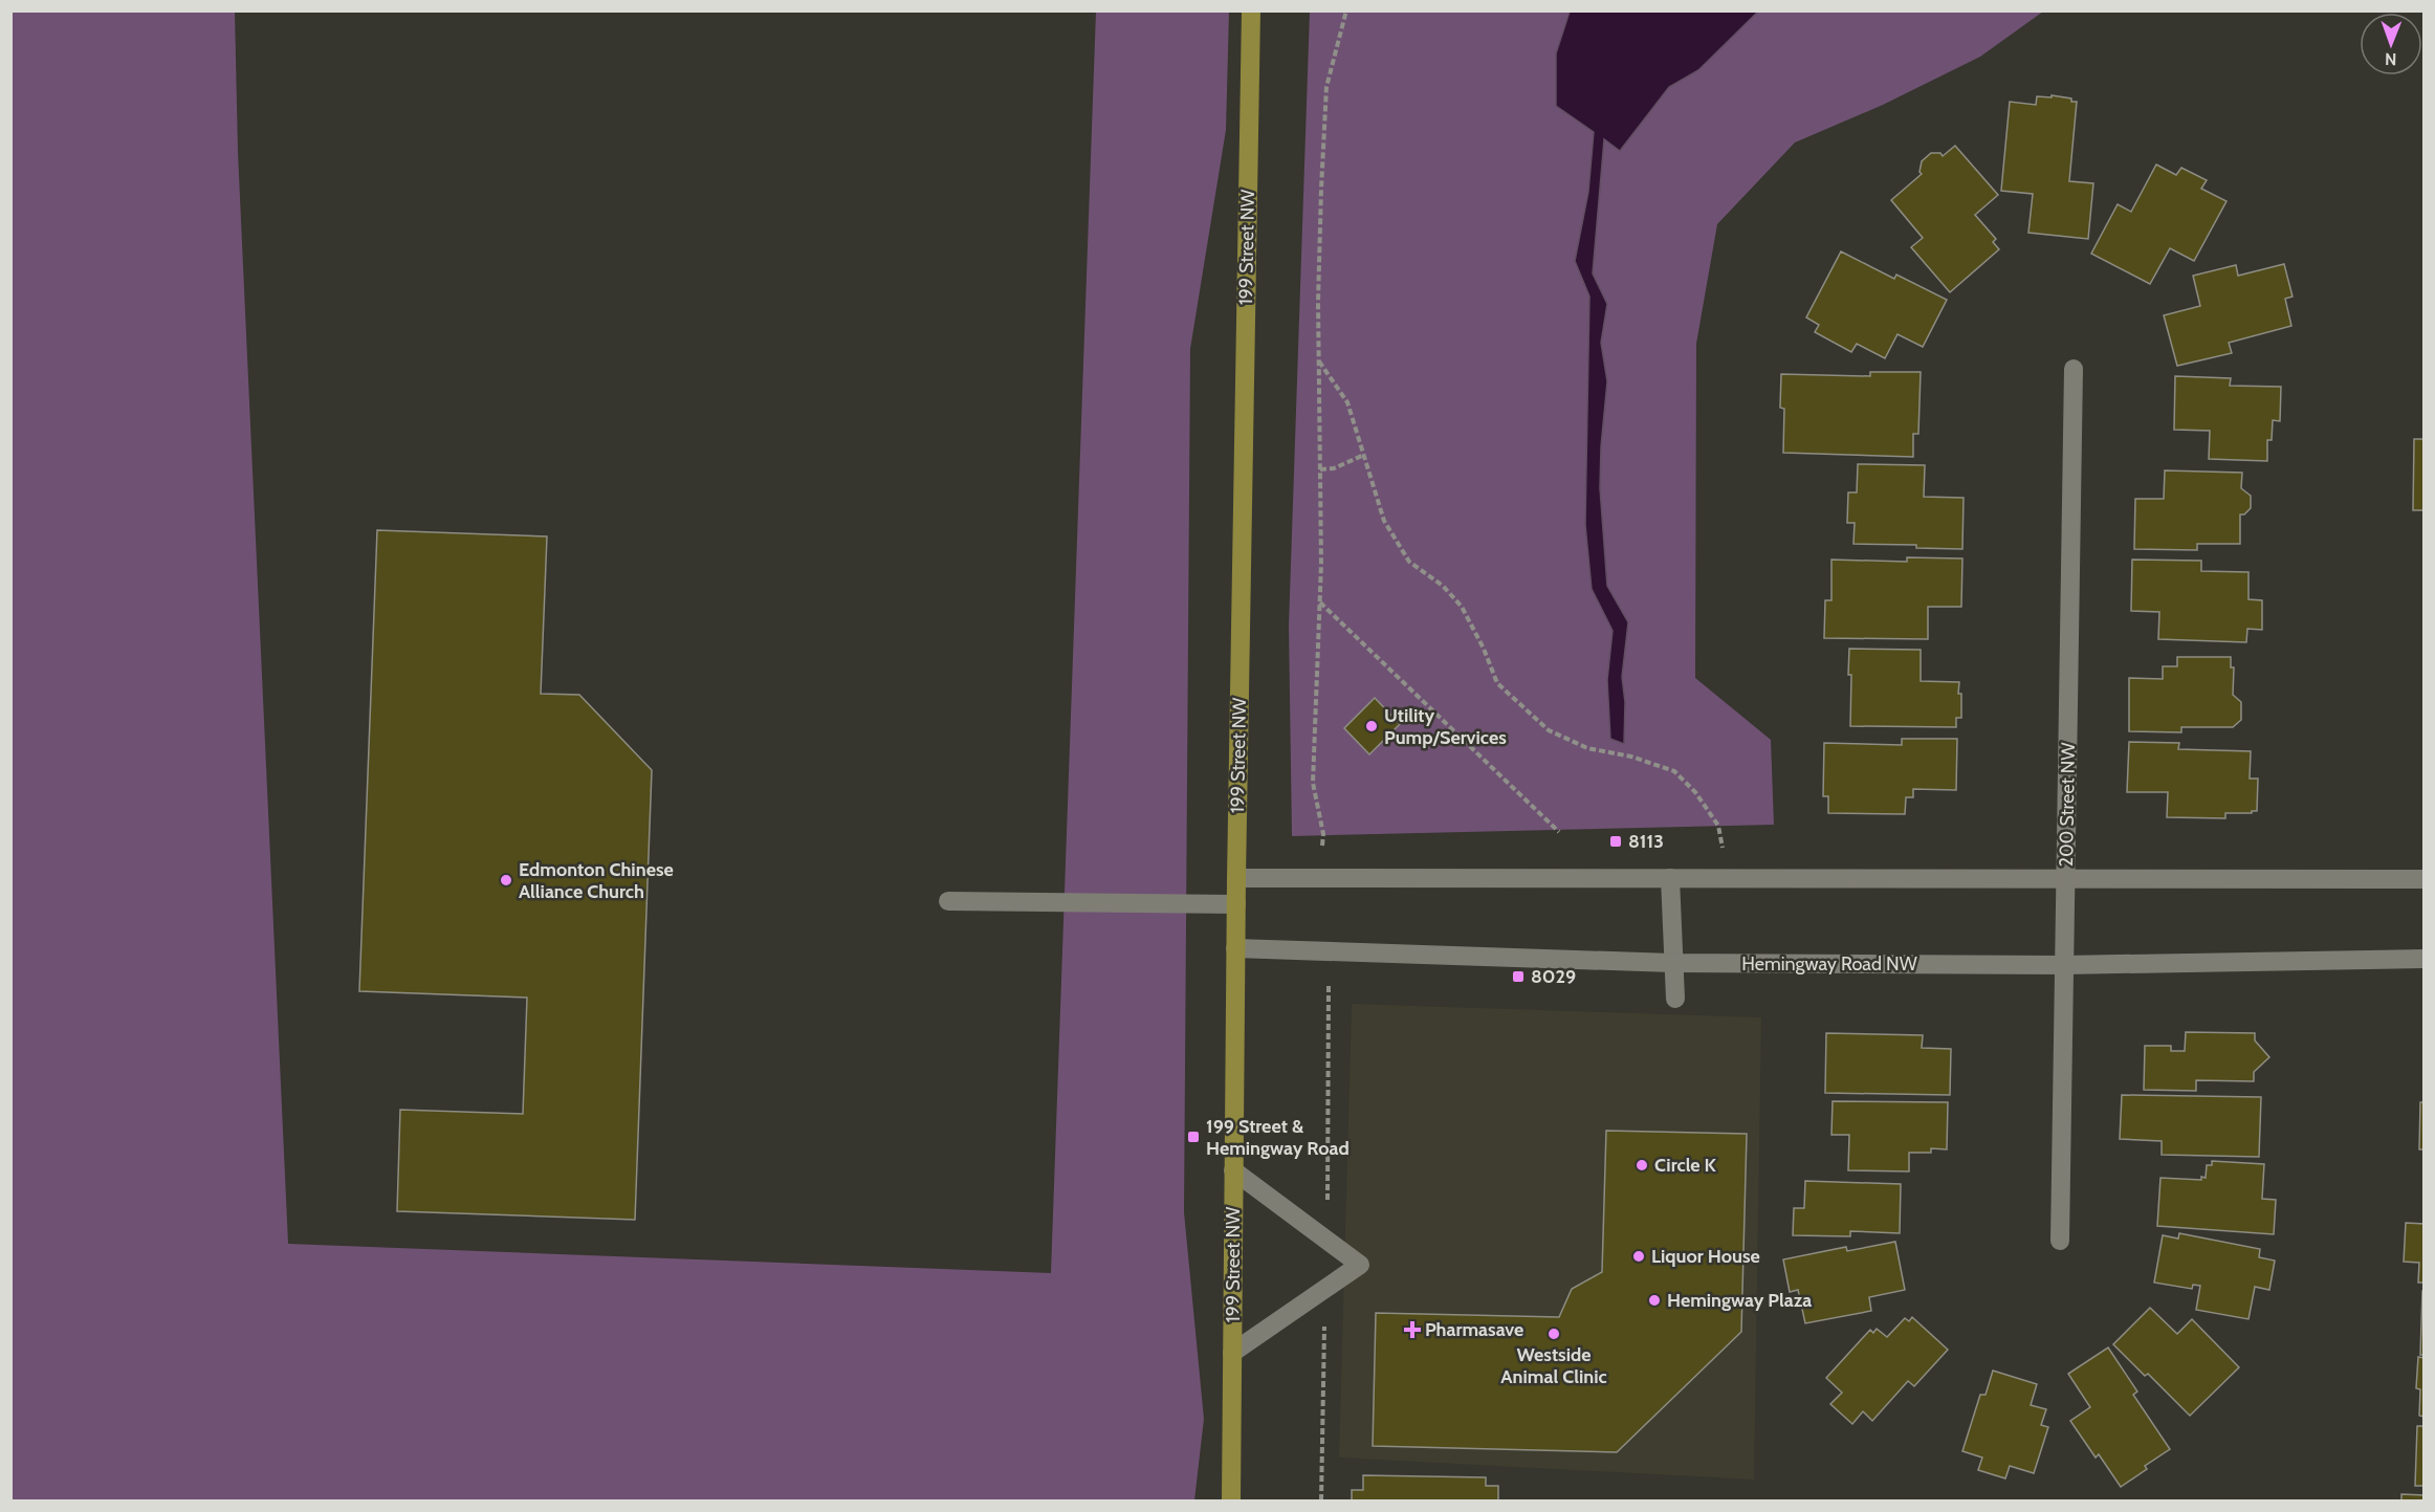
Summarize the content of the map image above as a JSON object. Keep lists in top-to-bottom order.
{
  "streets": {
    "main road": ["199 Street NW"],
    "street": ["200 Street NW", "Hemingway Road NW"]
  },
  "crossings": [
    ["199 Street NW", "Hemingway Road NW"],
    ["200 Street NW", "Hemingway Road NW"]
  ],
  "places": {
    "other": [
      "Utility Pump/Services",
      "Edmonton Chinese Alliance Church",
      "Circle K",
      "Liquor House",
      "Hemingway Plaza",
      "Westside Animal Clinic"
    ],
    "transit": ["8113", "8029", "199 Street & Hemingway Road"],
    "health": ["Pharmasave"]
  },
  "north": "bottom"
}
